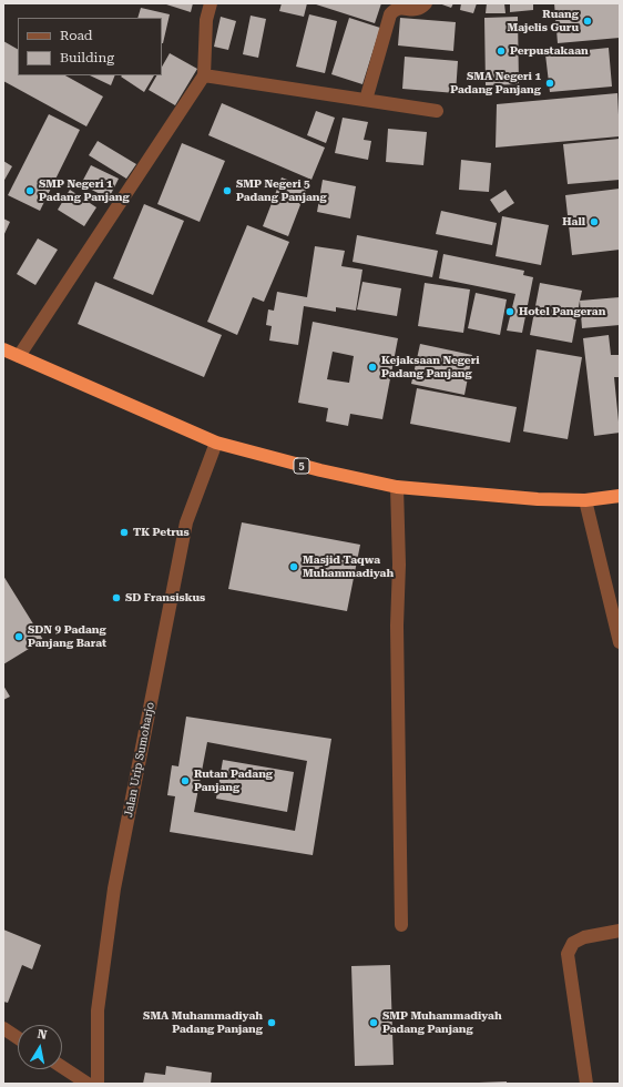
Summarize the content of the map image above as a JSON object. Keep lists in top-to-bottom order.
{
  "streets": {
    "highway": ["5"],
    "street": ["Jalan Urip Sumoharjo"]
  },
  "crossings": [
    ["5", "Jalan Urip Sumoharjo"]
  ],
  "places": [
    "Ruang Majelis Guru",
    "Perpustakaan",
    "SMA Negeri 1 Padang Panjang",
    "SMP Negeri 1 Padang Panjang",
    "SMP Negeri 5 Padang Panjang",
    "Hall",
    "Hotel Pangeran",
    "Kejaksaan Negeri Padang Panjang",
    "TK Petrus",
    "Masjid Taqwa Muhammadiyah",
    "SD Fransiskus",
    "SDN 9 Padang Panjang Barat",
    "Rutan Padang Panjang",
    "SMA Muhammadiyah Padang Panjang",
    "SMP Muhammadiyah Padang Panjang"
  ],
  "legend": ["Road", "Building"],
  "north": "top"
}
